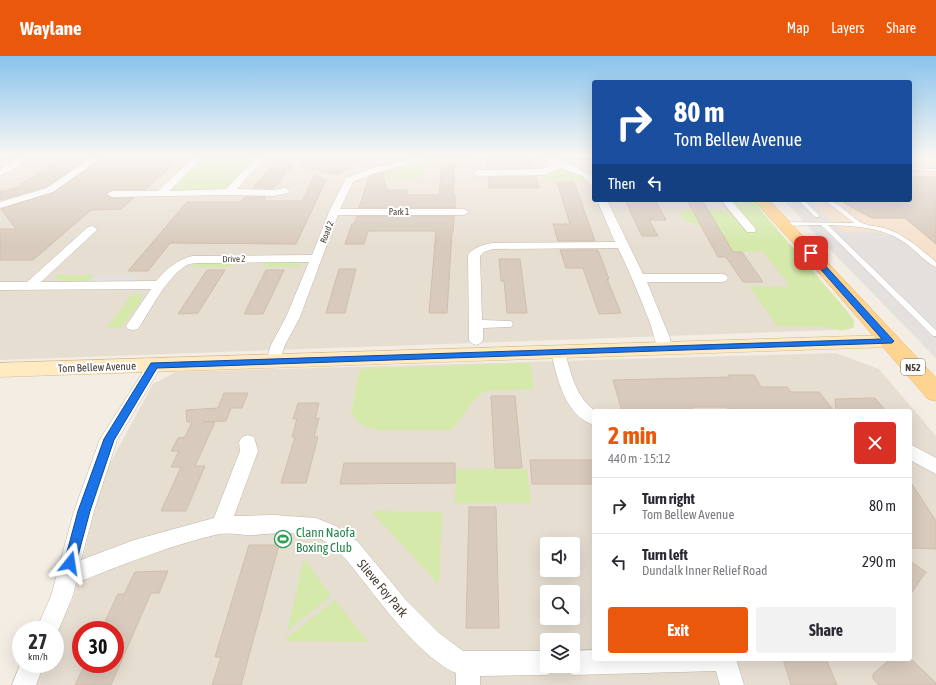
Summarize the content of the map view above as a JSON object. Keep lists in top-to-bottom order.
{
  "streets": {
    "main road": ["N52"],
    "street": [
      "Park 1",
      "Road 2",
      "Drive 2",
      "Tom Bellew Avenue",
      "Slieve Foy Park"
    ]
  },
  "crossings": [
    ["Park 1", "Road 2"],
    ["Road 2", "Drive 2"],
    ["Road 2", "Tom Bellew Avenue"],
    ["Tom Bellew Avenue", "N52"]
  ],
  "places": {
    "sports": ["Clann Naofa Boxing Club"]
  },
  "page": {
    "header": "Waylane",
    "nav": ["Map", "Layers", "Share"],
    "turn": ["80 m", "Tom Bellew Avenue"],
    "then": "Then",
    "heading": ["2 min", "440 m · 15:12"],
    "list": [
      {
        "name": "Turn right",
        "note": "Tom Bellew Avenue",
        "value": "80 m"
      },
      {
        "name": "Turn left",
        "note": "Dundalk Inner Relief Road",
        "value": "290 m"
      }
    ],
    "buttons": ["Exit", "Share"],
    "speed": "27 km/h",
    "limit": "30"
  }
}
